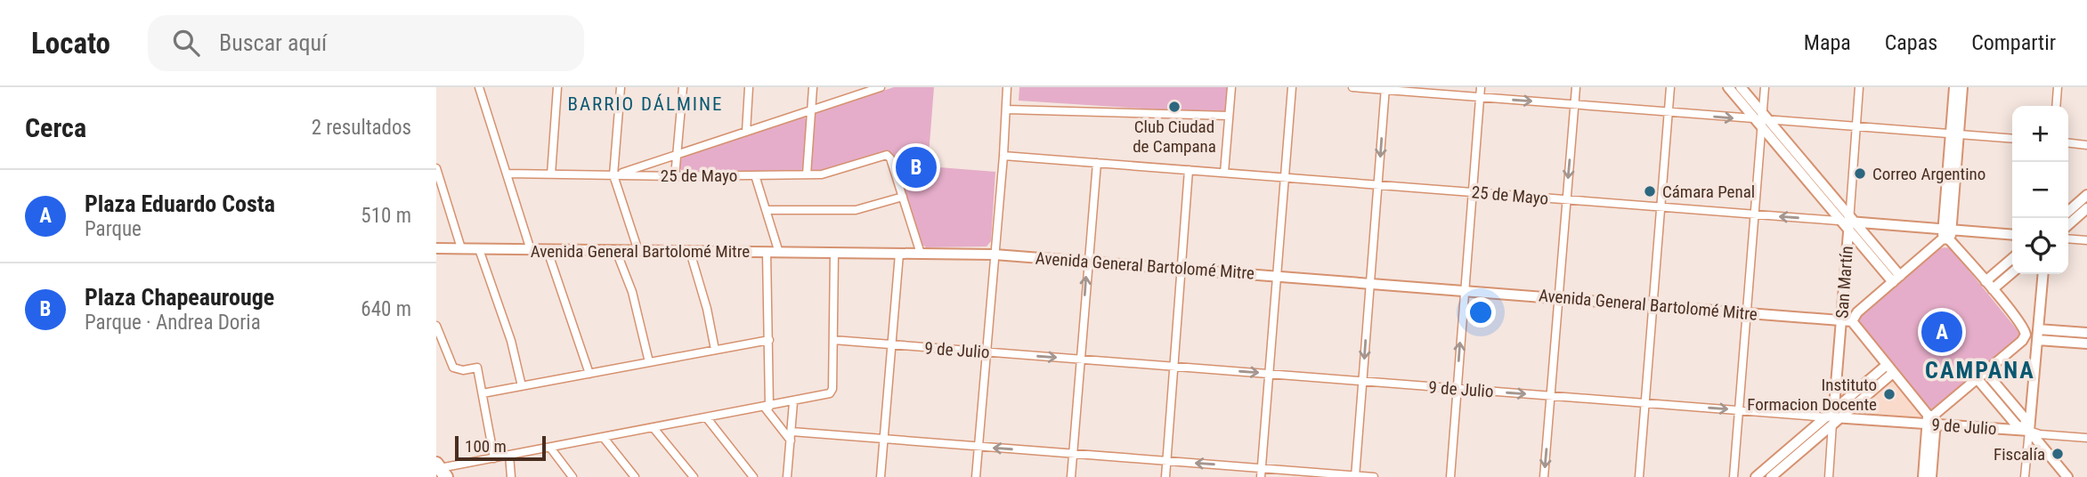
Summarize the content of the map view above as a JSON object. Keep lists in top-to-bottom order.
{
  "streets": {
    "main road": [
      "25 de Mayo",
      "Avenida General Bartolomé Mitre",
      "San Martín",
      "9 de Julio"
    ]
  },
  "crossings": [
    ["25 de Mayo", "San Martín"],
    ["Avenida General Bartolomé Mitre", "San Martín"],
    ["San Martín", "9 de Julio"]
  ],
  "districts": ["BARRIO DÁLMINE", "CAMPANA"],
  "places": [
    "Club Ciudad de Campana",
    "Correo Argentino",
    "Cámara Penal",
    "Instituto Formacion Docente",
    "Fiscalía"
  ],
  "scale_bar": "100 m",
  "page": {
    "header": "Locato",
    "search": "Buscar aquí",
    "nav": ["Mapa", "Capas", "Compartir"],
    "heading": ["Cerca", "2 resultados"],
    "map_buttons": ["+", "−"],
    "pins": ["B", "A"],
    "list": [
      {
        "mark": "A",
        "name": "Plaza Eduardo Costa",
        "note": "Parque",
        "value": "510 m"
      },
      {
        "mark": "B",
        "name": "Plaza Chapeaurouge",
        "note": "Parque · Andrea Doria",
        "value": "640 m"
      }
    ],
    "scale": "100 m"
  }
}
